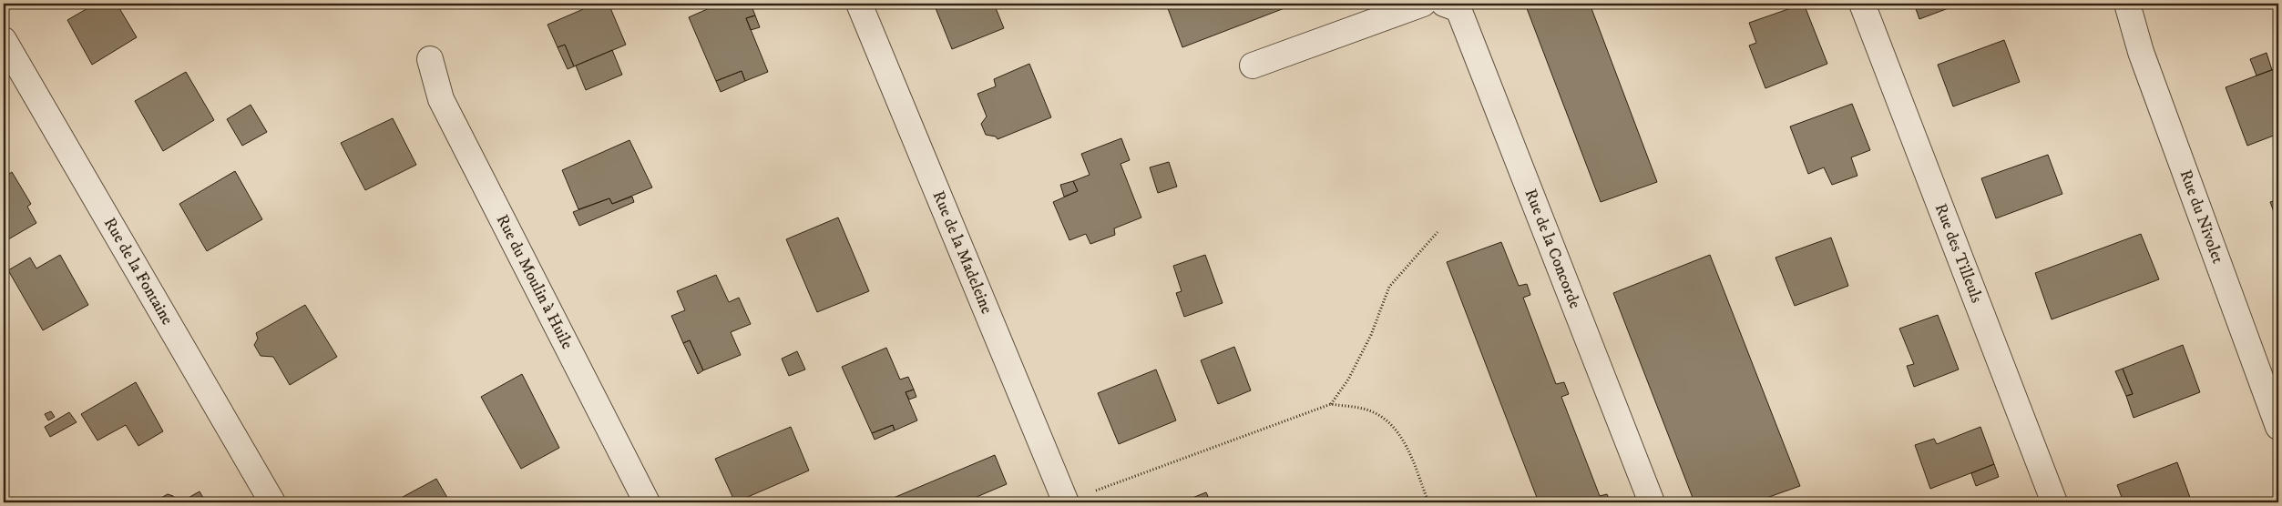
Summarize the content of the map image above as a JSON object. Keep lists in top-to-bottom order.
{
  "streets": {
    "street": [
      "Rue du Nivolet",
      "Rue de la Concorde",
      "Rue de la Madeleine",
      "Rue des Tilleuls",
      "Rue de la Fontaine",
      "Rue du Moulin à Huile"
    ]
  }
}
